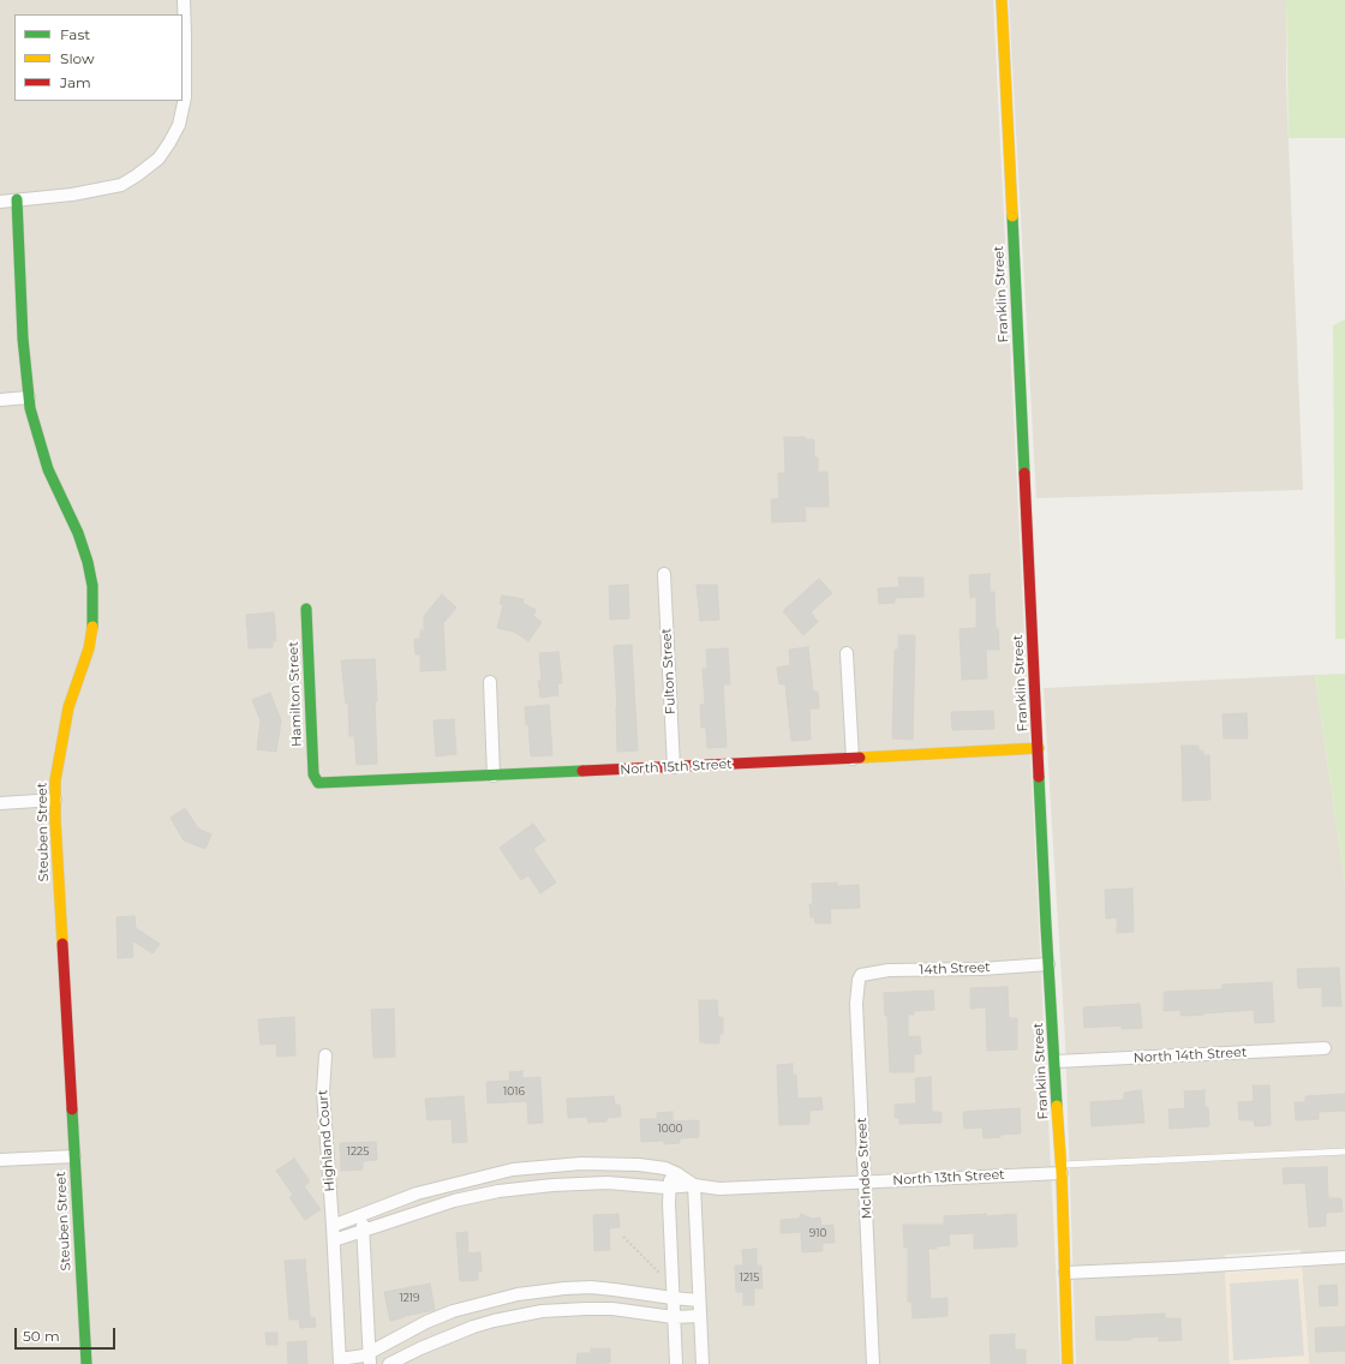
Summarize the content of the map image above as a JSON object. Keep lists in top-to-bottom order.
{
  "streets": {
    "street": [
      "Franklin Street",
      "Fulton Street",
      "Hamilton Street",
      "North 15th Street",
      "Steuben Street",
      "14th Street",
      "North 14th Street",
      "Highland Court",
      "McIndoe Street",
      "North 13th Street"
    ]
  },
  "crossings": [
    ["Franklin Street", "North 15th Street"],
    ["Franklin Street", "14th Street"],
    ["Franklin Street", "North 14th Street"],
    ["Franklin Street", "North 13th Street"],
    ["Fulton Street", "North 15th Street"],
    ["Hamilton Street", "North 15th Street"],
    ["14th Street", "McIndoe Street"],
    ["Highland Court", "North 13th Street"],
    ["McIndoe Street", "North 13th Street"]
  ],
  "house_numbers": [
    "1016",
    "1000",
    "1225",
    "910",
    "1215",
    "1219"
  ],
  "legend": ["Fast", "Slow", "Jam"],
  "scale_bar": "50 m"
}
